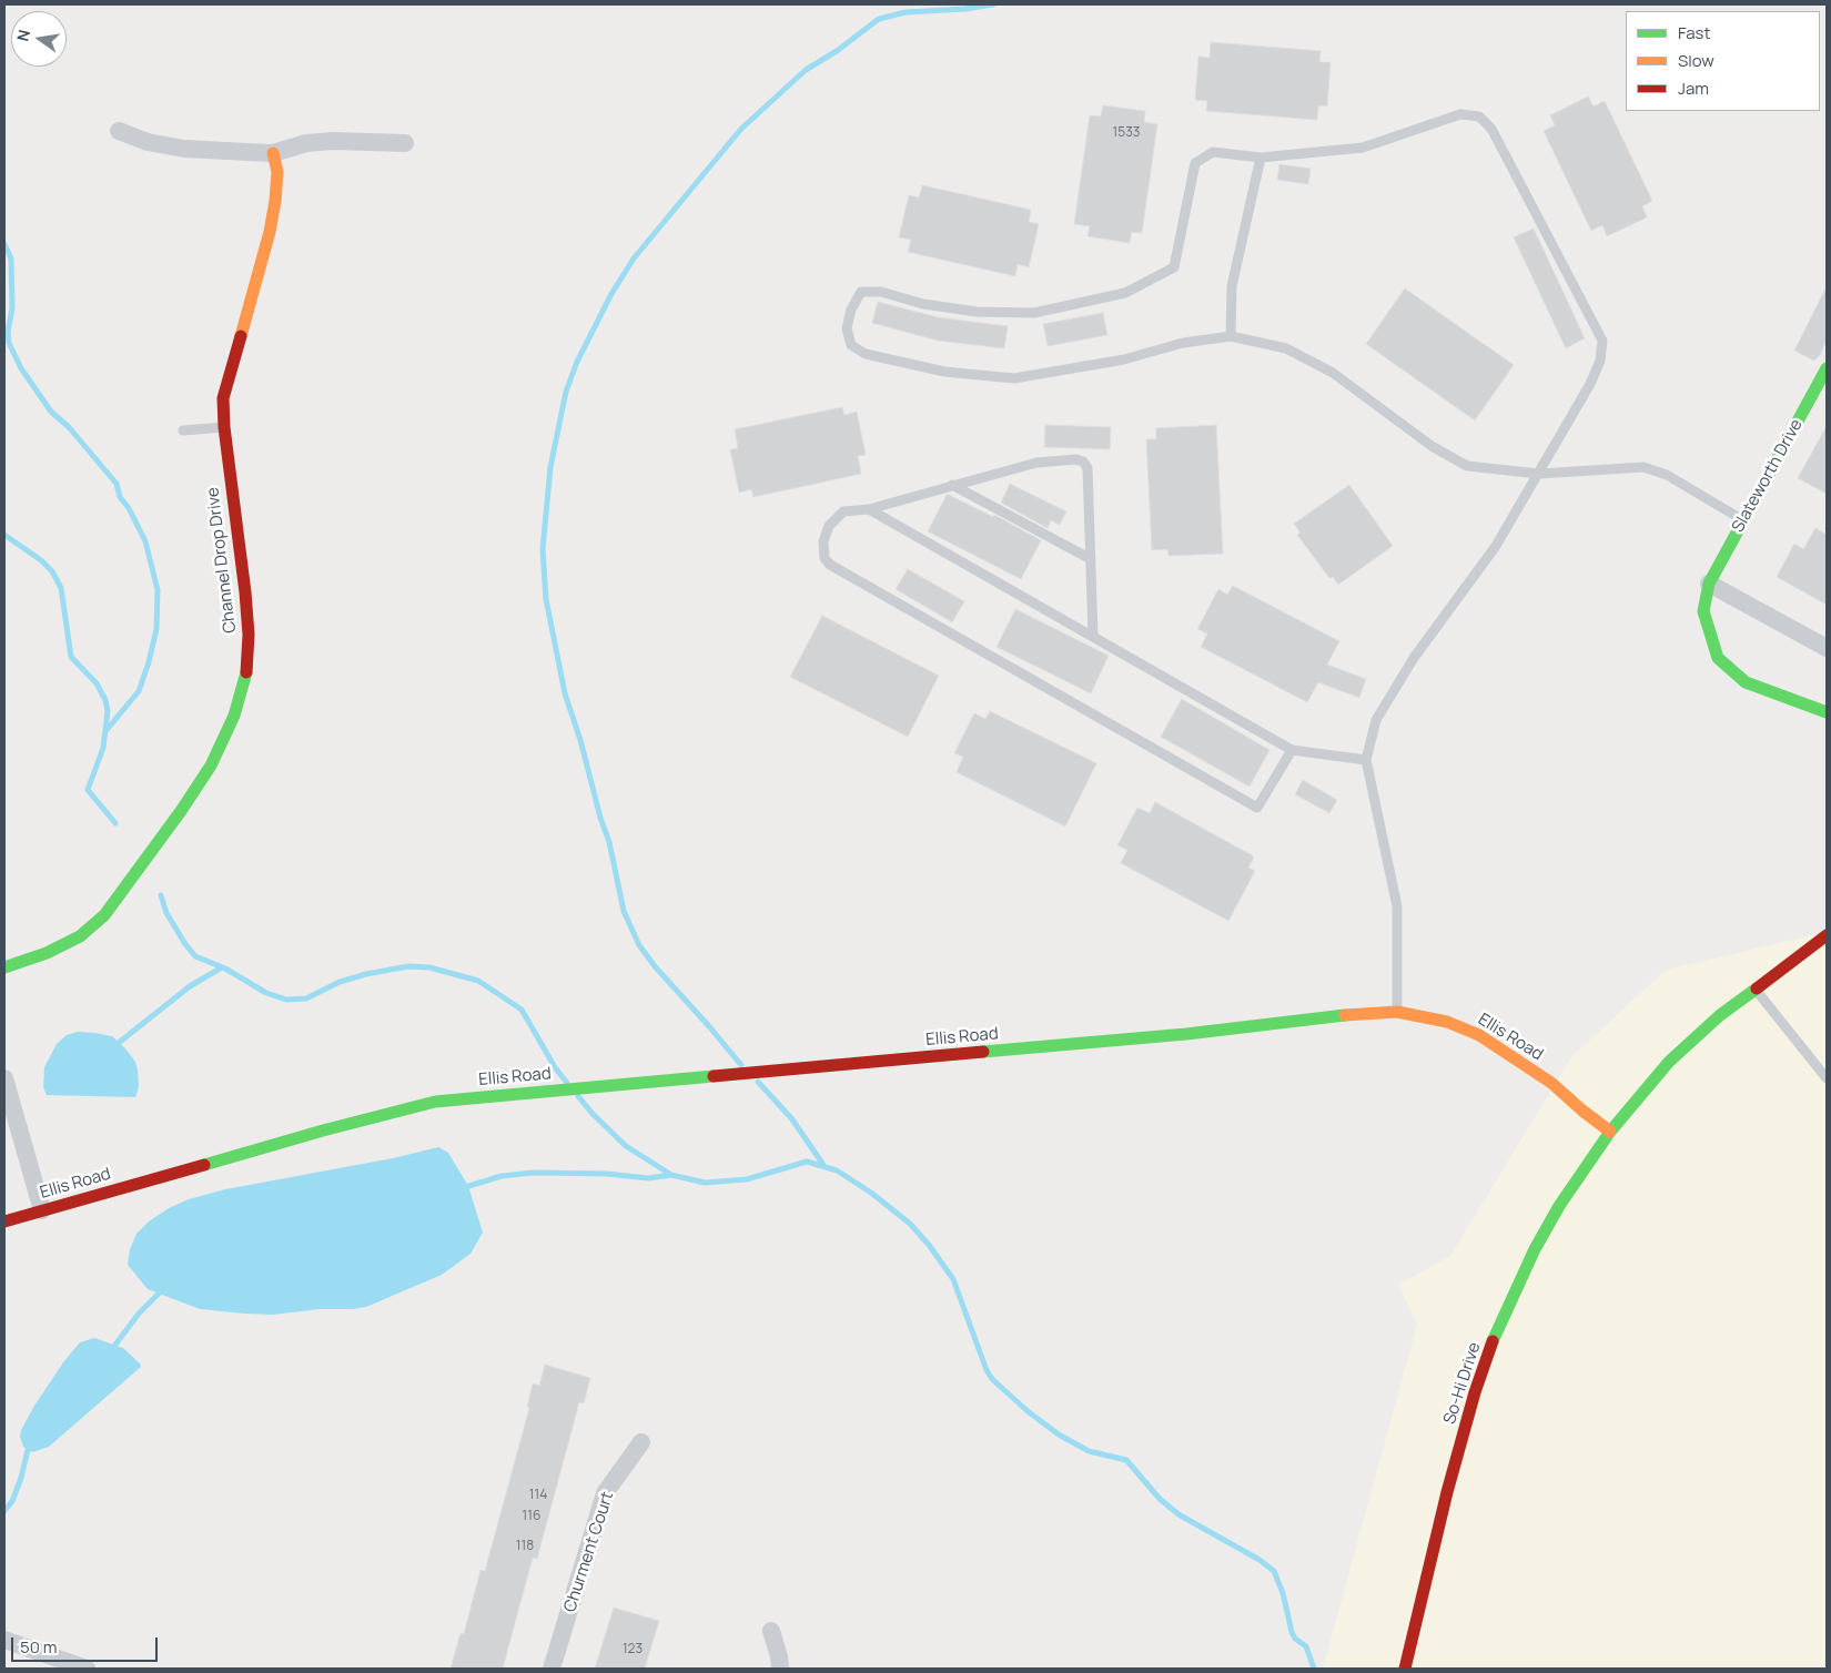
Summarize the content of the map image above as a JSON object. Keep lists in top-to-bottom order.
{
  "streets": {
    "main road": [
      "Slateworth Drive",
      "Channel Drop Drive",
      "Ellis Road",
      "So-Hi Drive"
    ],
    "street": ["Churment Court"]
  },
  "crossings": [
    ["Ellis Road", "So-Hi Drive"]
  ],
  "house_numbers": [
    "1533",
    "114",
    "116",
    "118",
    "123"
  ],
  "legend": ["Fast", "Slow", "Jam"],
  "scale_bar": "50 m",
  "north": "left"
}
